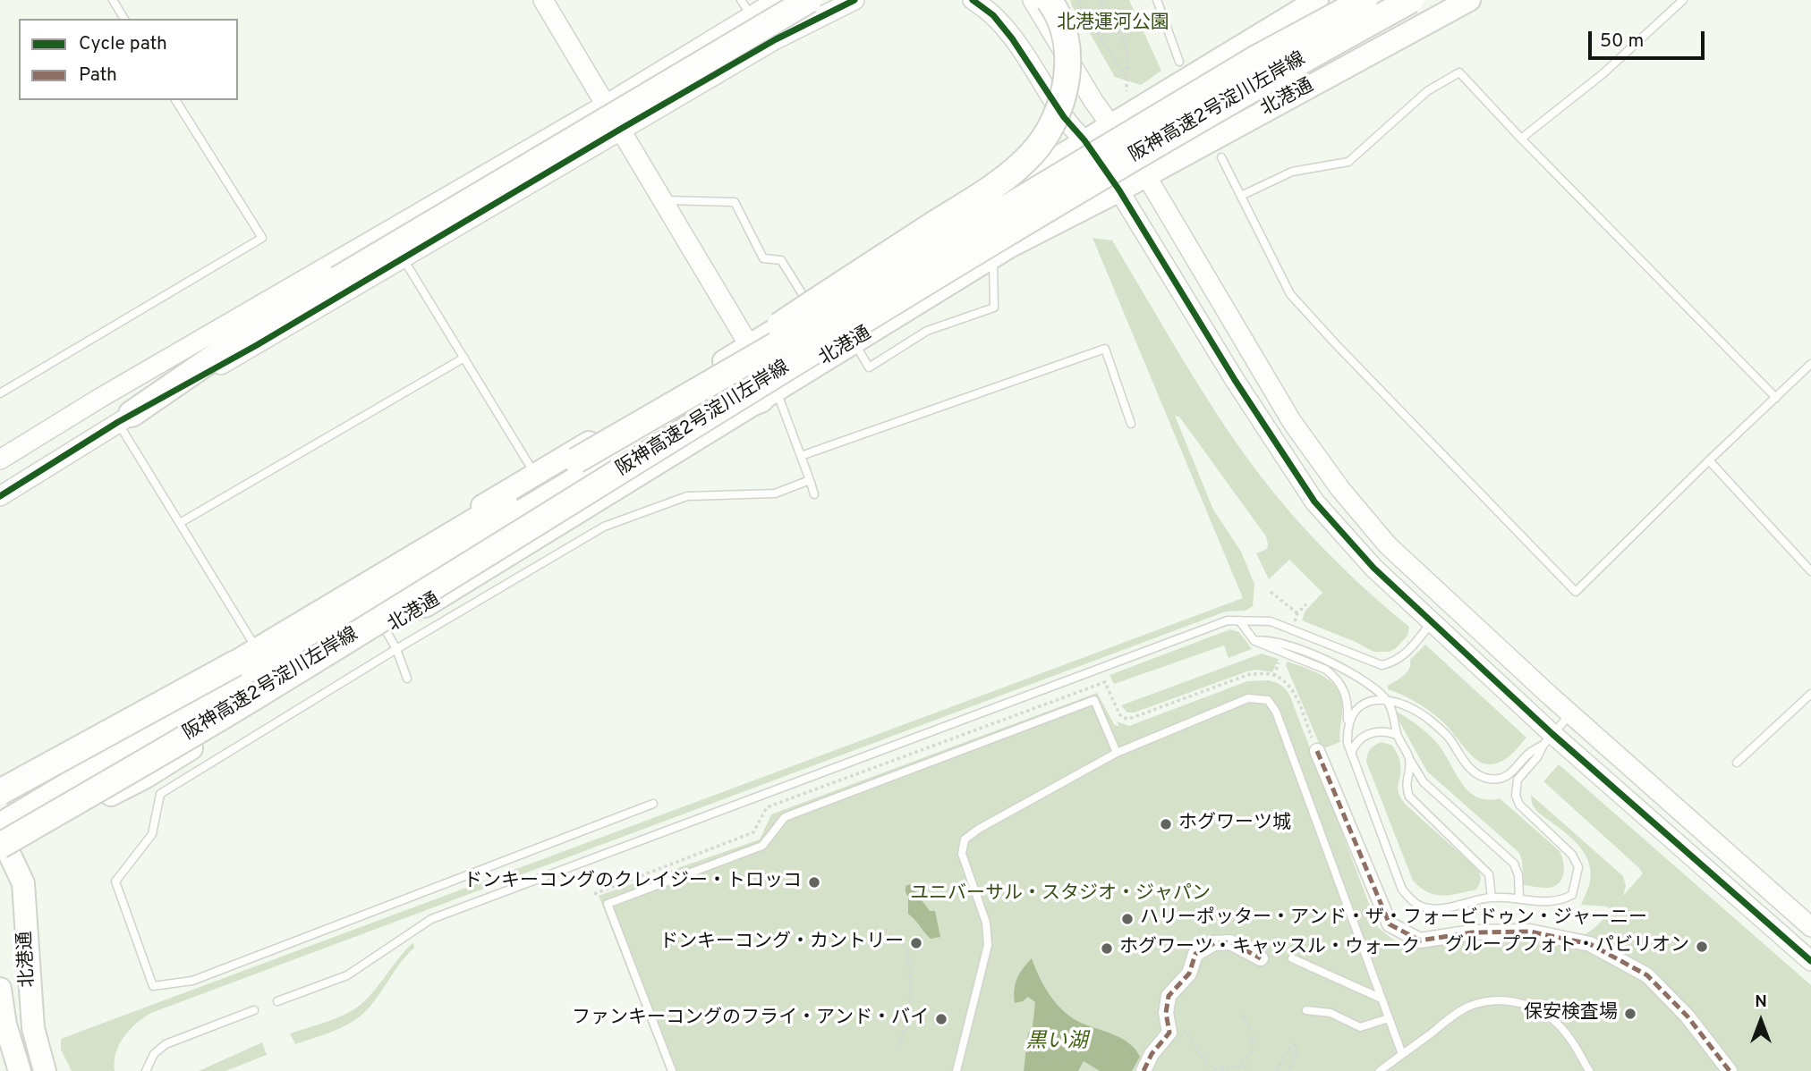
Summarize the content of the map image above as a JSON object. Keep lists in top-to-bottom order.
{
  "streets": {
    "highway": ["阪神高速2号淀川左岸線"],
    "main road": ["北港通"]
  },
  "crossings": [
    ["北港通", "阪神高速2号淀川左岸線"]
  ],
  "water": ["黒い湖"],
  "parks": ["北港運河公園", "ユニバーサル・スタジオ・ジャパン"],
  "places": [
    "ホグワーツ城",
    "ドンキーコングのクレイジー・トロッコ",
    "ハリーポッター・アンド・ザ・フォービドゥン・ジャーニー",
    "ドンキーコング・カントリー",
    "グループフォト・パビリオン",
    "ホグワーツ・キャッスル・ウォーク",
    "保安検査場",
    "ファンキーコングのフライ・アンド・バイ"
  ],
  "legend": ["Cycle path", "Path"],
  "scale_bar": "50 m",
  "north": "top"
}
